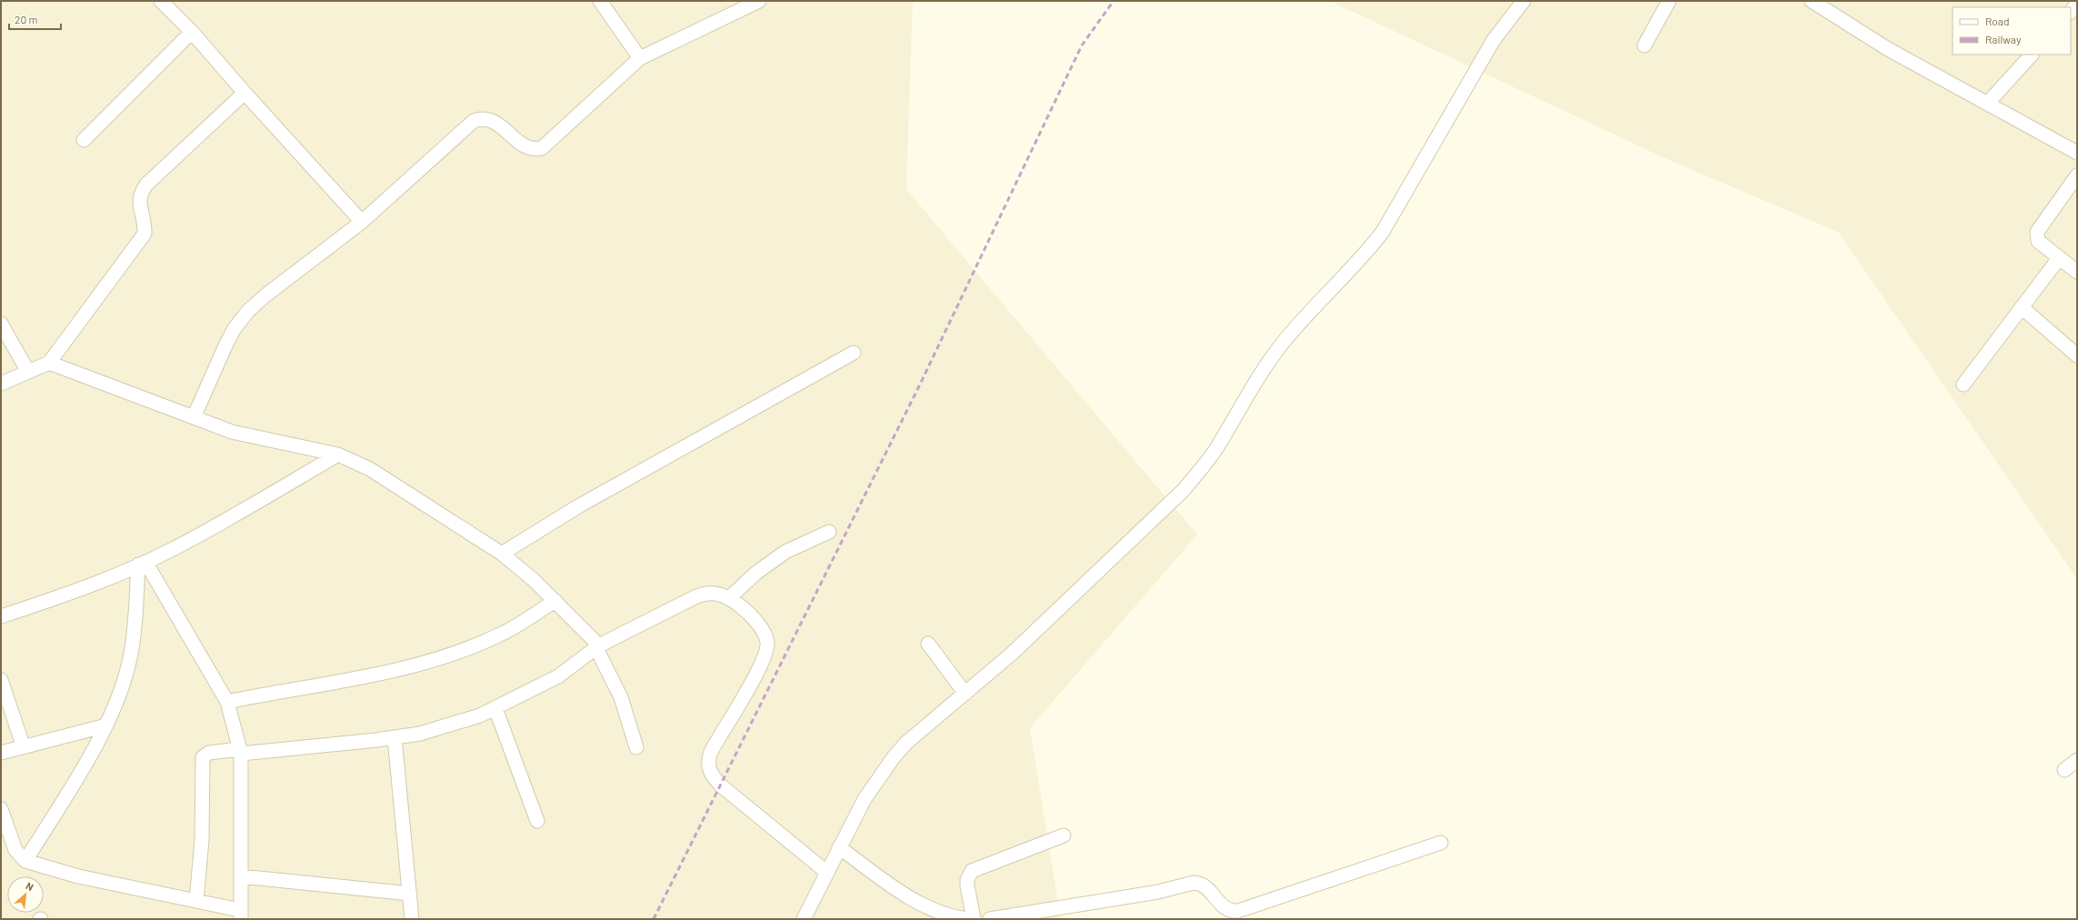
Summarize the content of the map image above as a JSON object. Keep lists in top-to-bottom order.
{
  "legend": ["Road", "Railway"],
  "scale_bar": "20 m",
  "north": "top right"
}
